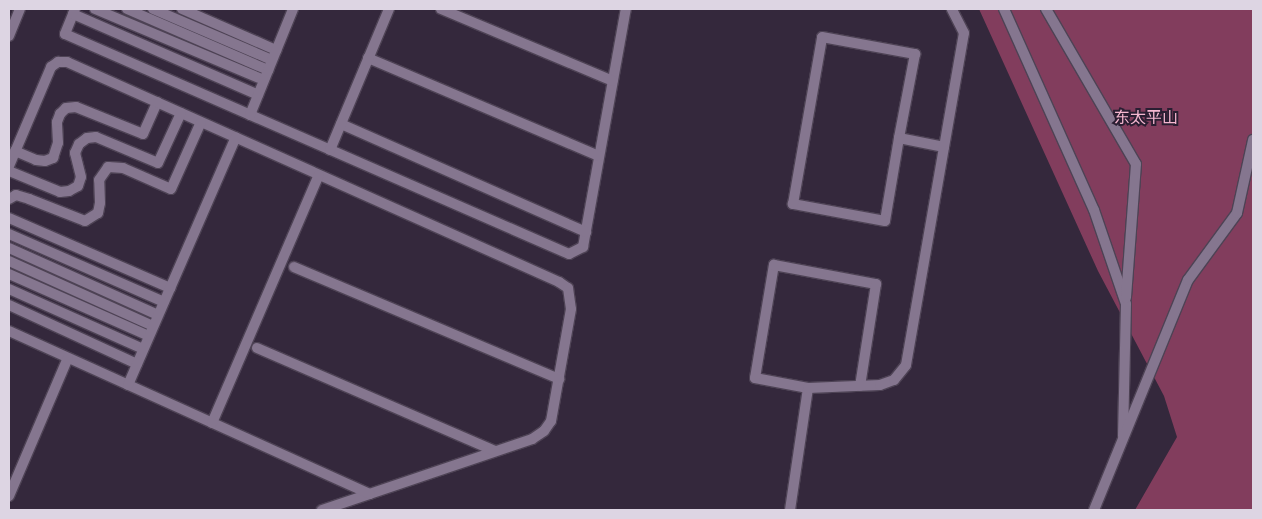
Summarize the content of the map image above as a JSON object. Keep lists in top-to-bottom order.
{
  "parks": ["东太平山"]
}
